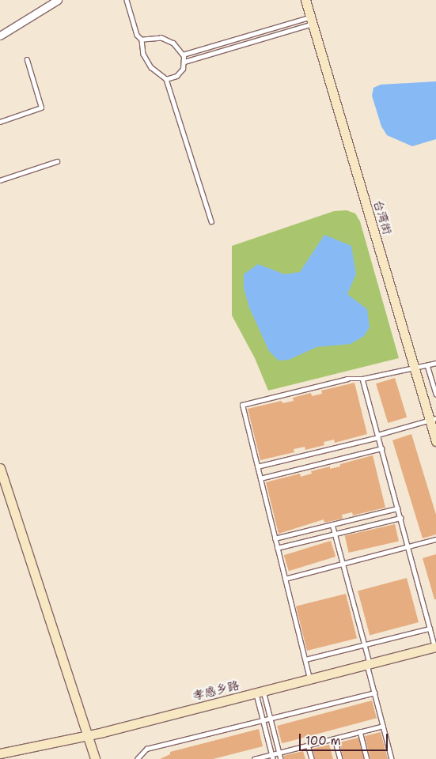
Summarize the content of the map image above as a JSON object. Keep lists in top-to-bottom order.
{
  "streets": {
    "main road": ["台湾街", "孝感乡路"]
  },
  "scale_bar": "100 m"
}
